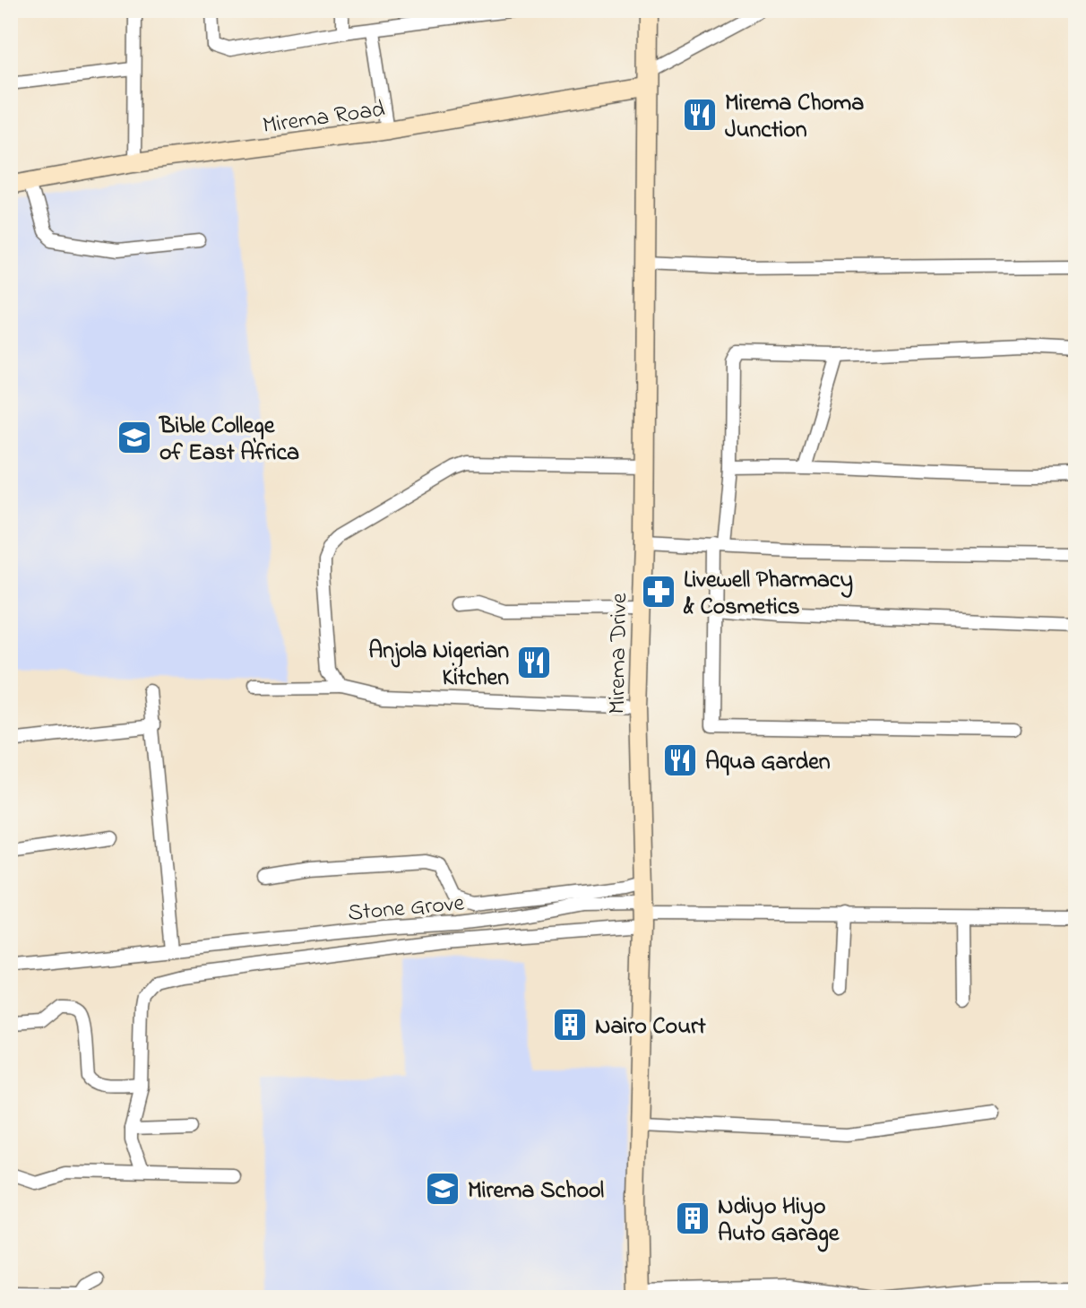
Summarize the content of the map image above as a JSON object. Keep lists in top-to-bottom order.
{
  "streets": {
    "street": ["Mirema Road", "Mirema Drive", "Stone Grove"]
  },
  "crossings": [
    ["Mirema Road", "Mirema Drive"],
    ["Mirema Drive", "Stone Grove"]
  ],
  "places": {
    "restaurant": ["Mirema Choma Junction", "Anjola Nigerian Kitchen", "Aqua Garden"],
    "school or university": ["Bible College of East Africa", "Mirema School"],
    "pharmacy": ["Livewell Pharmacy & Cosmetics"],
    "building": ["Nairo Court", "Ndiyo Hiyo Auto Garage"]
  }
}
